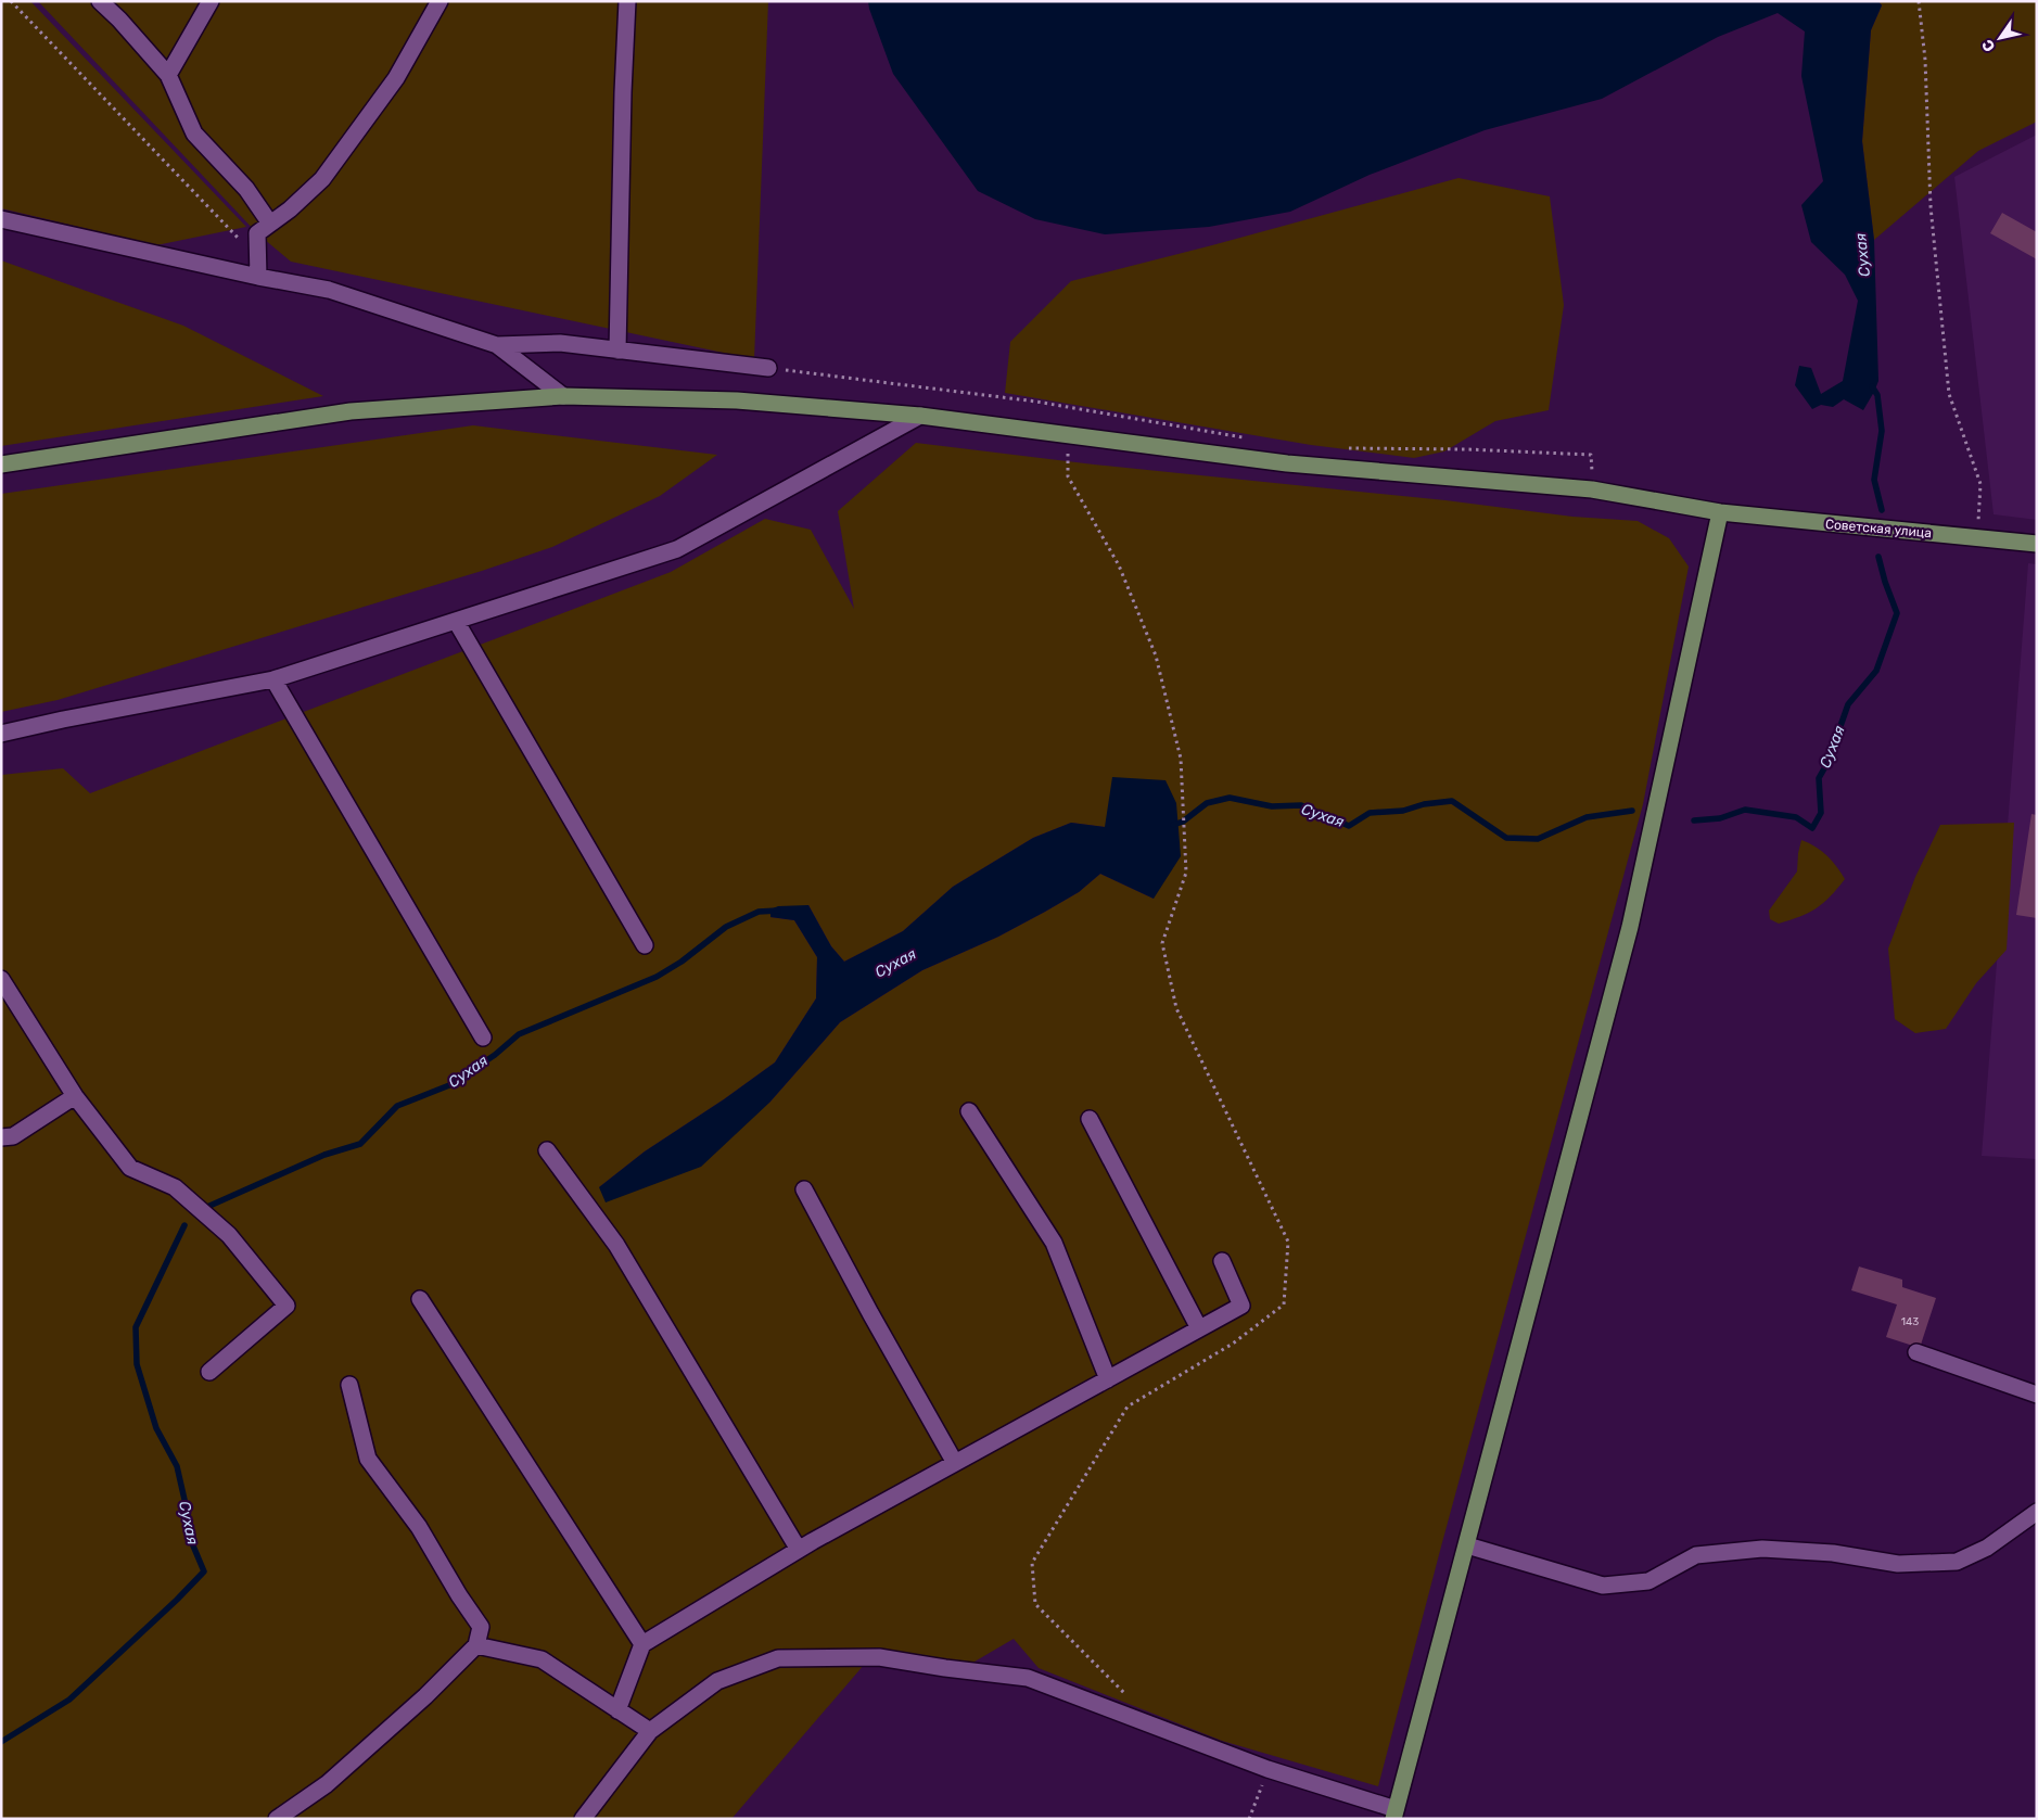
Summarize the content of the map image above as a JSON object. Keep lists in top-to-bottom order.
{
  "streets": {
    "main road": ["Советская улица"]
  },
  "water": ["Сухая"],
  "house_numbers": ["143"],
  "north": "bottom left"
}
